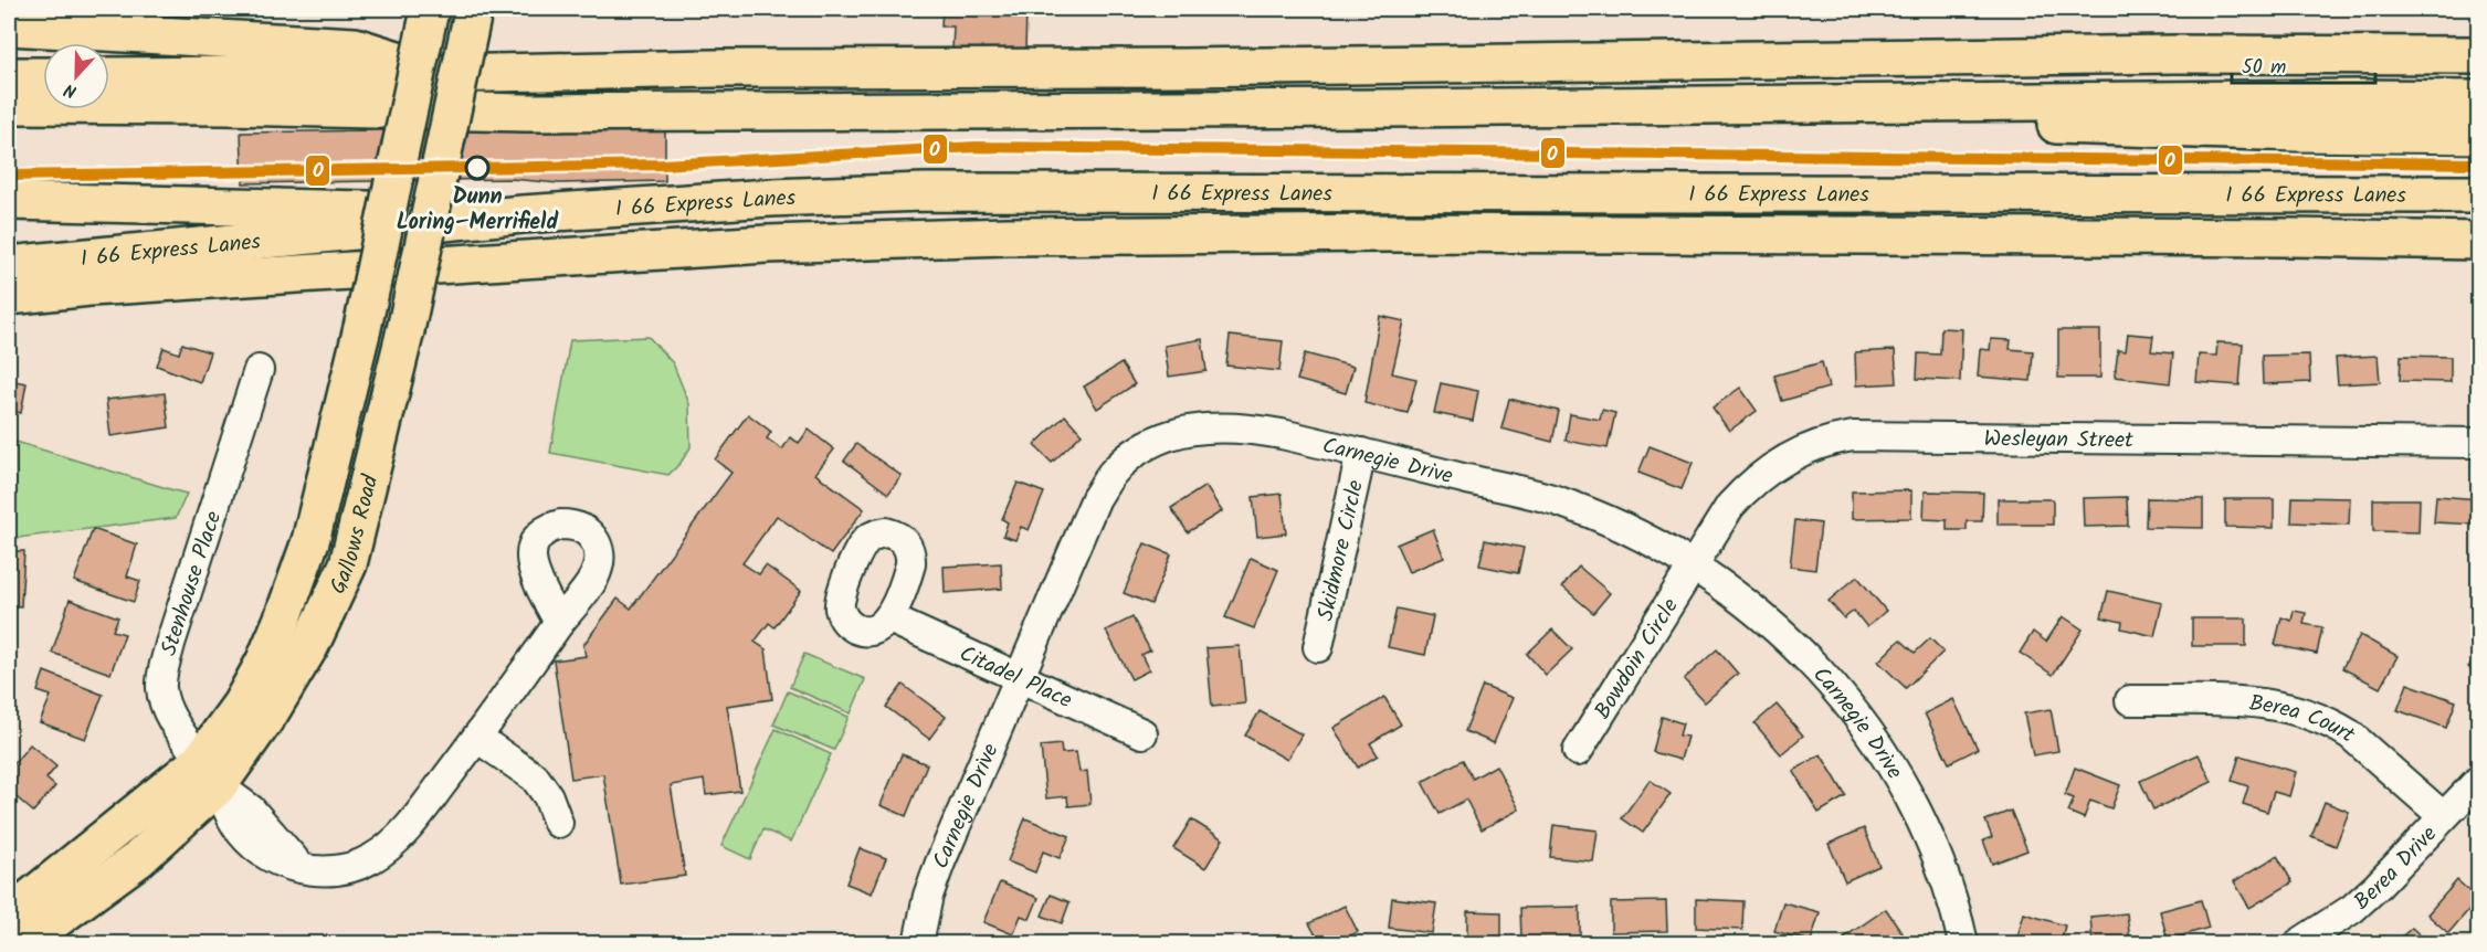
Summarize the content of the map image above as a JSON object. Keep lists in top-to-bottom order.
{
  "streets": {
    "main road": ["I 66 Express Lanes", "Gallows Road"],
    "street": [
      "Wesleyan Street",
      "Carnegie Drive",
      "Skidmore Circle",
      "Stenhouse Place",
      "Bowdoin Circle",
      "Citadel Place",
      "Berea Court",
      "Berea Drive"
    ]
  },
  "crossings": [
    ["Wesleyan Street", "Carnegie Drive"],
    ["Wesleyan Street", "Bowdoin Circle"],
    ["Carnegie Drive", "Skidmore Circle"],
    ["Carnegie Drive", "Bowdoin Circle"],
    ["Carnegie Drive", "Citadel Place"],
    ["Gallows Road", "Stenhouse Place"],
    ["Berea Court", "Berea Drive"]
  ],
  "places": ["Dunn Loring–Merrifield"],
  "lines": ["transit line O"],
  "scale_bar": "50 m",
  "north": "bottom"
}
